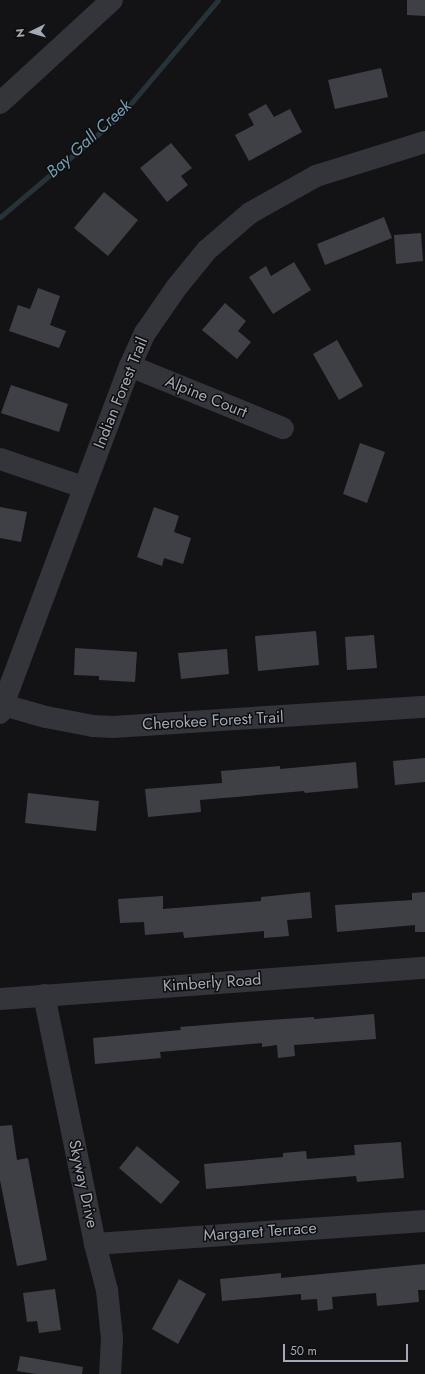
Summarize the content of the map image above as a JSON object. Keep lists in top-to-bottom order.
{
  "streets": {
    "street": [
      "Indian Forest Trail",
      "Alpine Court",
      "Cherokee Forest Trail",
      "Kimberly Road",
      "Skyway Drive",
      "Margaret Terrace"
    ]
  },
  "crossings": [
    ["Indian Forest Trail", "Alpine Court"],
    ["Indian Forest Trail", "Cherokee Forest Trail"],
    ["Kimberly Road", "Skyway Drive"],
    ["Skyway Drive", "Margaret Terrace"]
  ],
  "water": ["Bay Gall Creek"],
  "scale_bar": "50 m",
  "north": "left"
}
